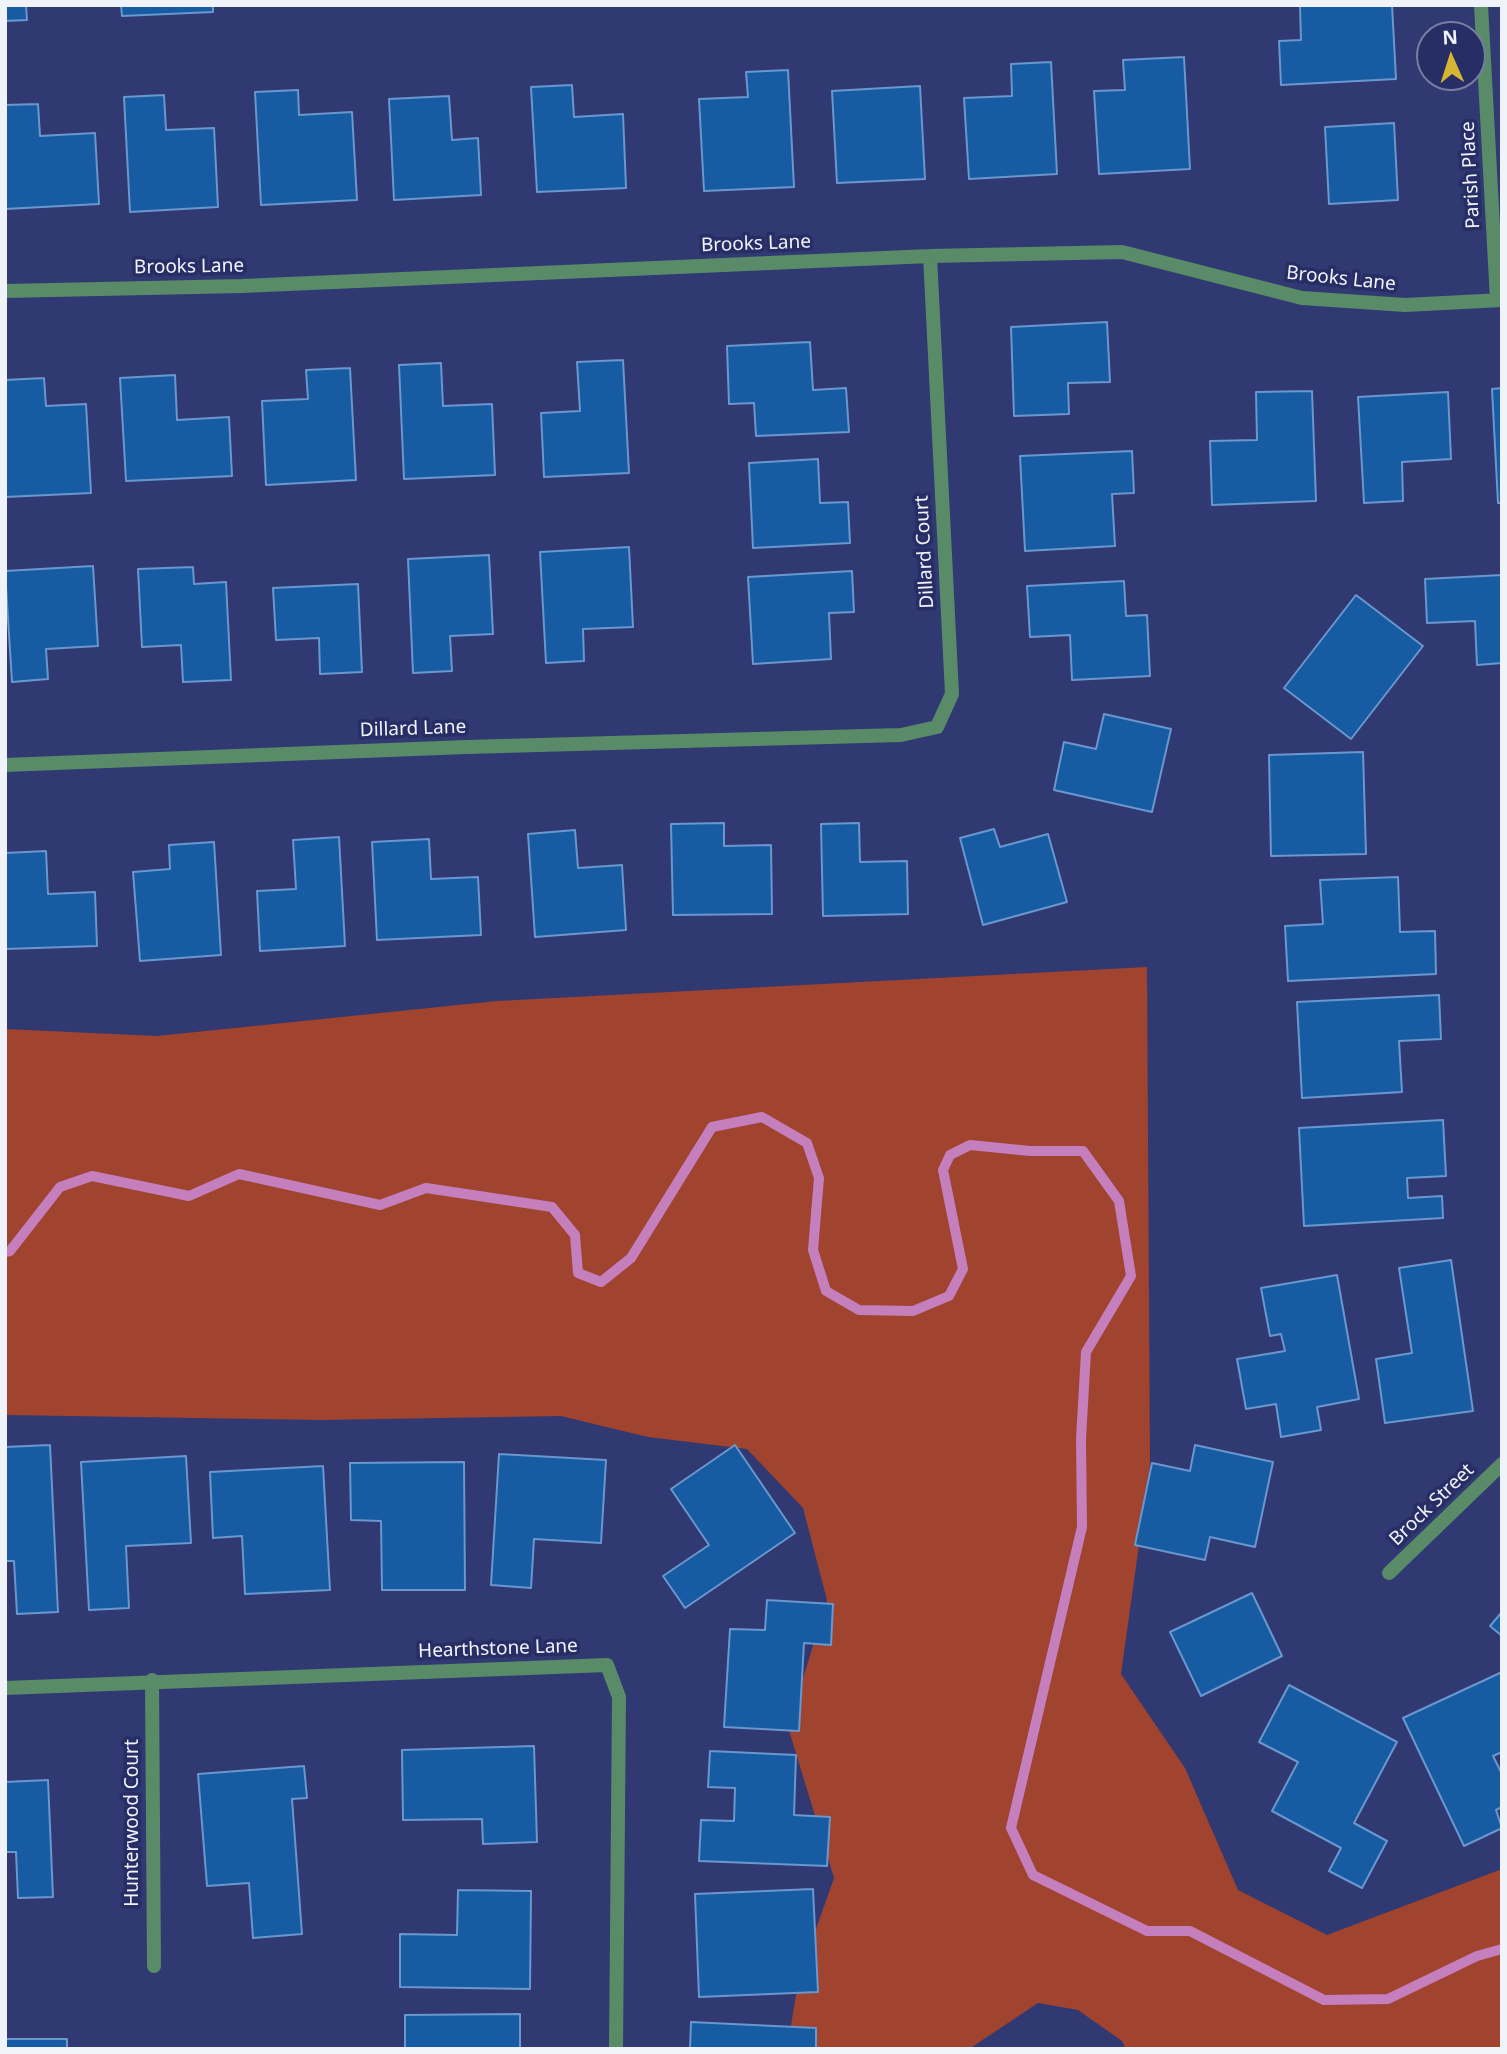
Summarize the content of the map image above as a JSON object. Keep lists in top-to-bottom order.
{
  "streets": {
    "street": [
      "Parish Place",
      "Brooks Lane",
      "Dillard Court",
      "Dillard Lane",
      "Brock Street",
      "Hearthstone Lane",
      "Hunterwood Court"
    ]
  },
  "crossings": [
    ["Parish Place", "Brooks Lane"],
    ["Brooks Lane", "Dillard Court"],
    ["Dillard Court", "Dillard Lane"],
    ["Hearthstone Lane", "Hunterwood Court"]
  ],
  "north": "top"
}
